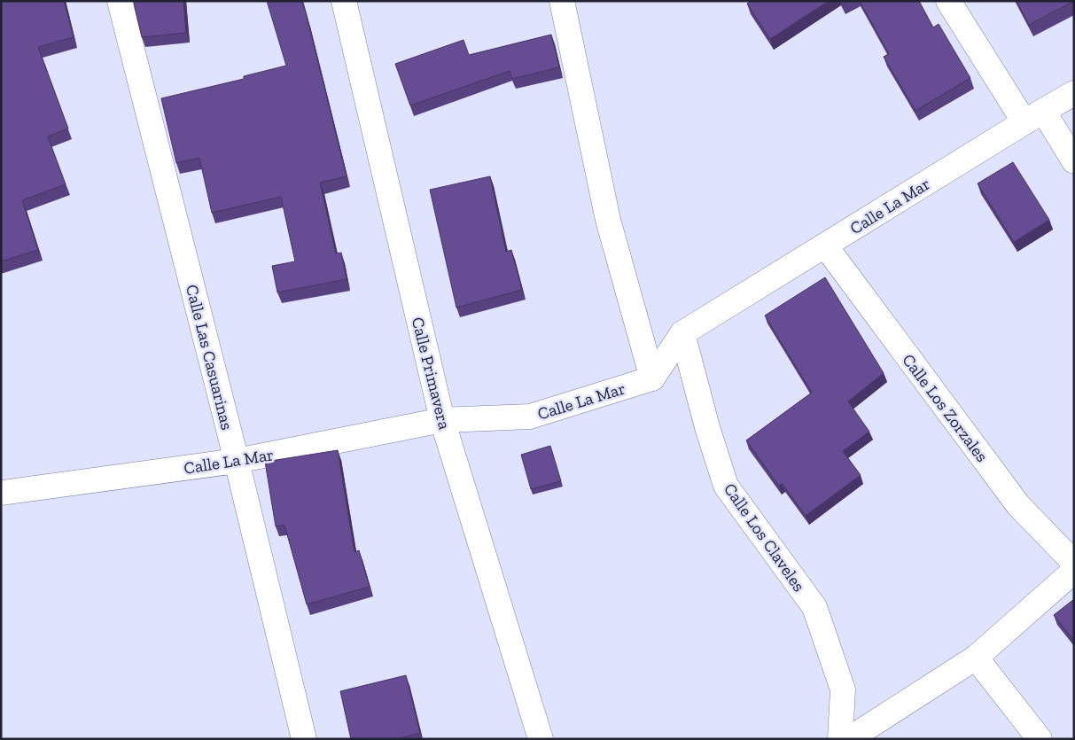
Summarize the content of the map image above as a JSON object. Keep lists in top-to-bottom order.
{
  "streets": {
    "street": [
      "Calle La Mar",
      "Calle Las Casuarinas",
      "Calle Primavera",
      "Calle Los Zorzales",
      "Calle Los Claveles"
    ]
  },
  "crossings": [
    ["Calle La Mar", "Calle Las Casuarinas"],
    ["Calle La Mar", "Calle Primavera"],
    ["Calle La Mar", "Calle Los Zorzales"],
    ["Calle La Mar", "Calle Los Claveles"]
  ]
}
